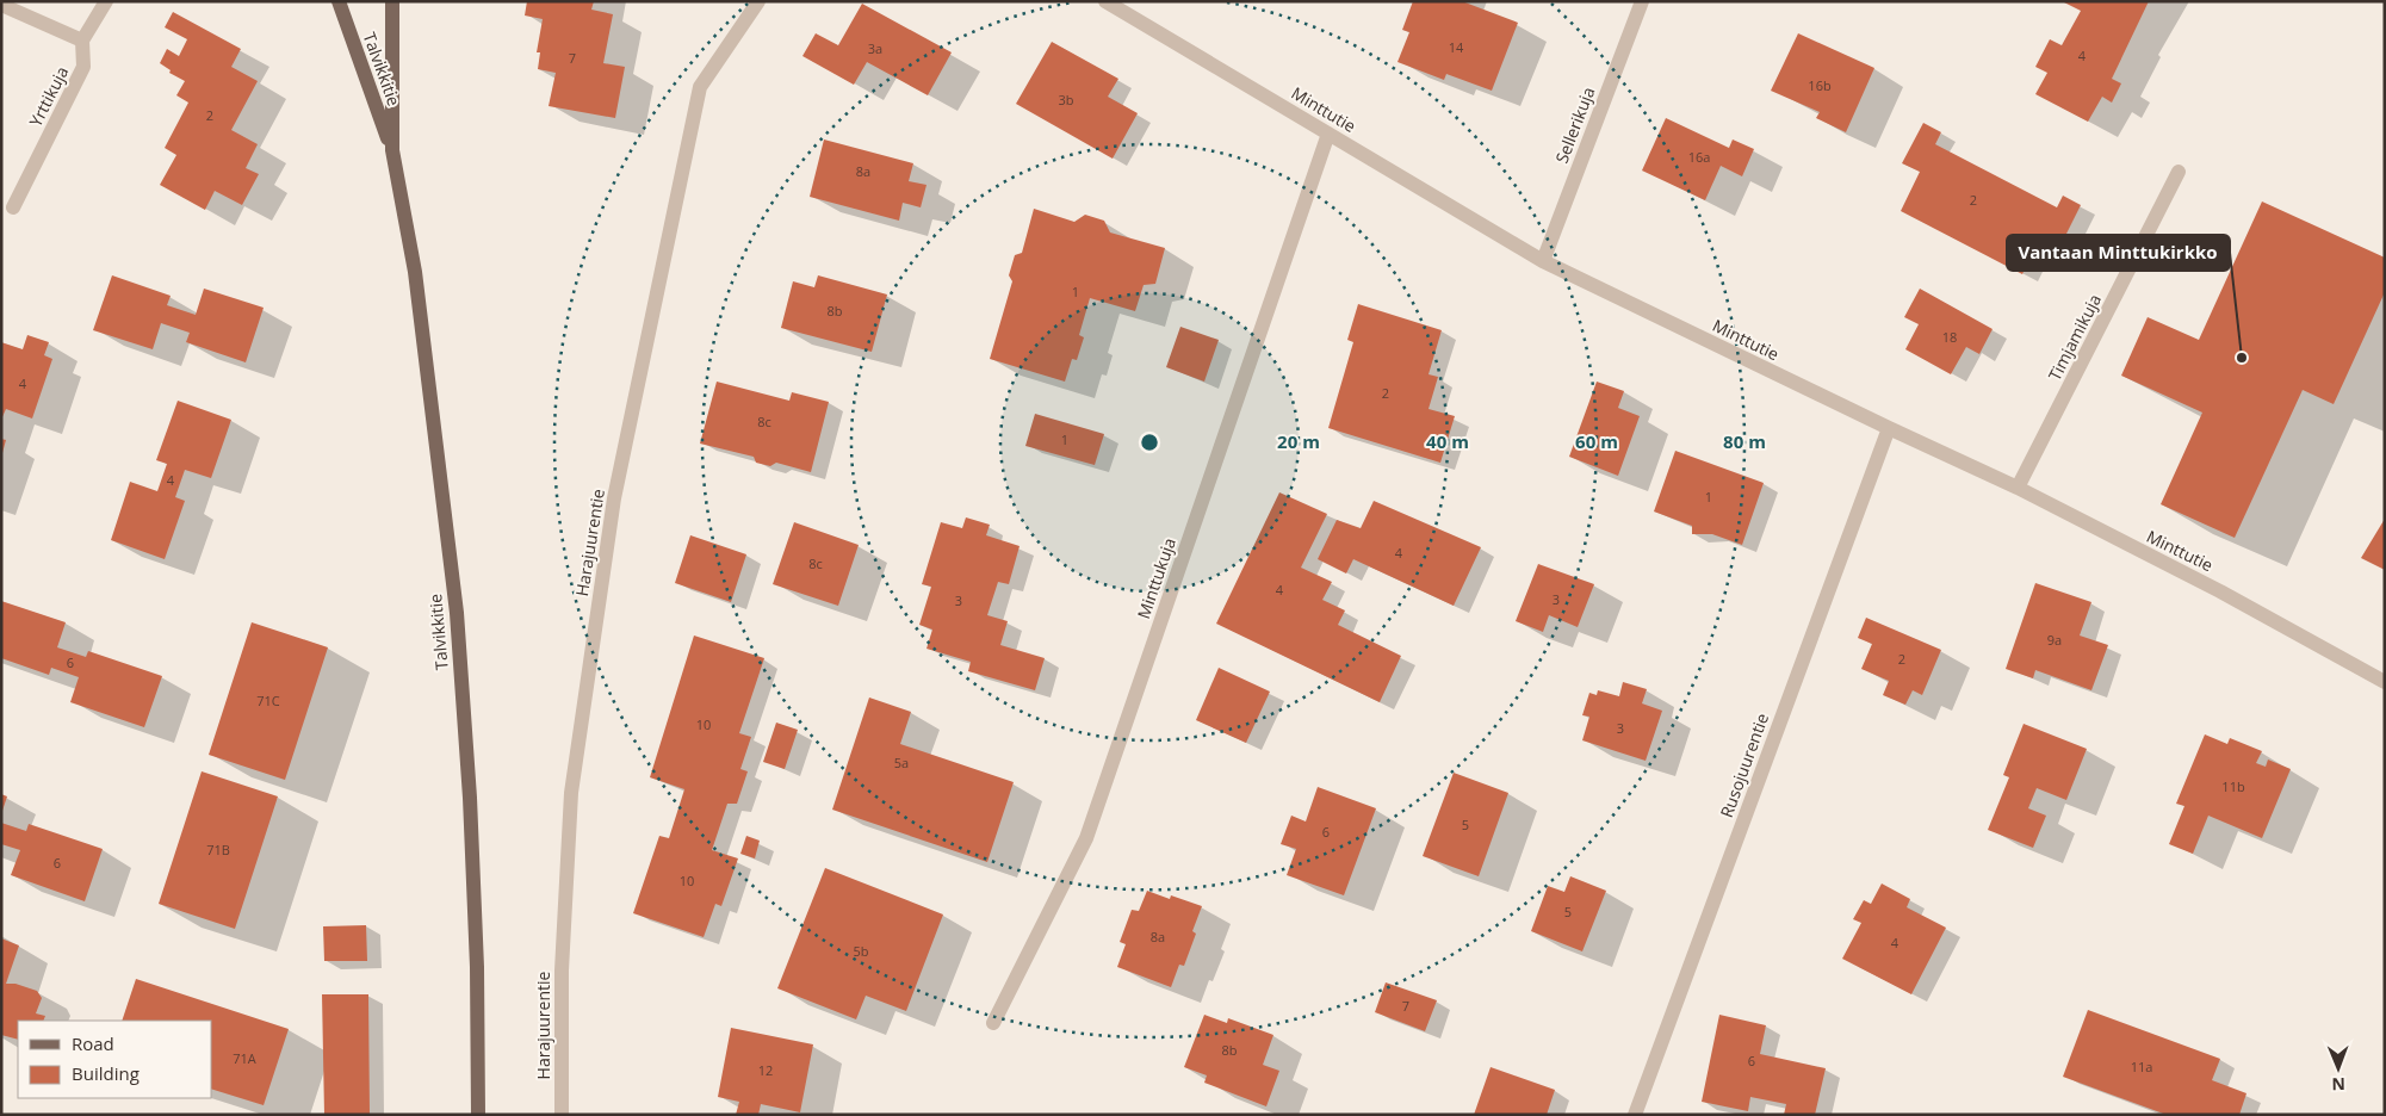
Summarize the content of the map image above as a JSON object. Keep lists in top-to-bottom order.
{
  "streets": {
    "main road": ["Talvikkitie"],
    "street": [
      "Yrttikuja",
      "Minttutie",
      "Sellerikuja",
      "Timjamikuja",
      "Harajuurentie",
      "Minttukuja",
      "Rusojuurentie"
    ]
  },
  "crossings": [
    ["Minttutie", "Sellerikuja"],
    ["Minttutie", "Timjamikuja"],
    ["Minttutie", "Minttukuja"],
    ["Minttutie", "Rusojuurentie"]
  ],
  "places": ["Vantaan Minttukirkko"],
  "house_numbers": [
    "14",
    "3a",
    "4",
    "7",
    "16b",
    "3b",
    "2",
    "16a",
    "8a",
    "2",
    "1",
    "8b",
    "18",
    "4",
    "2",
    "8c",
    "1",
    "4",
    "1",
    "4",
    "8c",
    "4",
    "3",
    "3",
    "9a",
    "2",
    "6",
    "71C",
    "10",
    "3",
    "5a",
    "11b",
    "5",
    "6",
    "71B",
    "6",
    "10",
    "5",
    "8a",
    "4",
    "5b",
    "7",
    "8b",
    "71A",
    "6",
    "11a",
    "12"
  ],
  "legend": ["Road", "Building"],
  "north": "bottom",
  "rings": [
    "20 m",
    "40 m",
    "60 m",
    "80 m"
  ]
}
